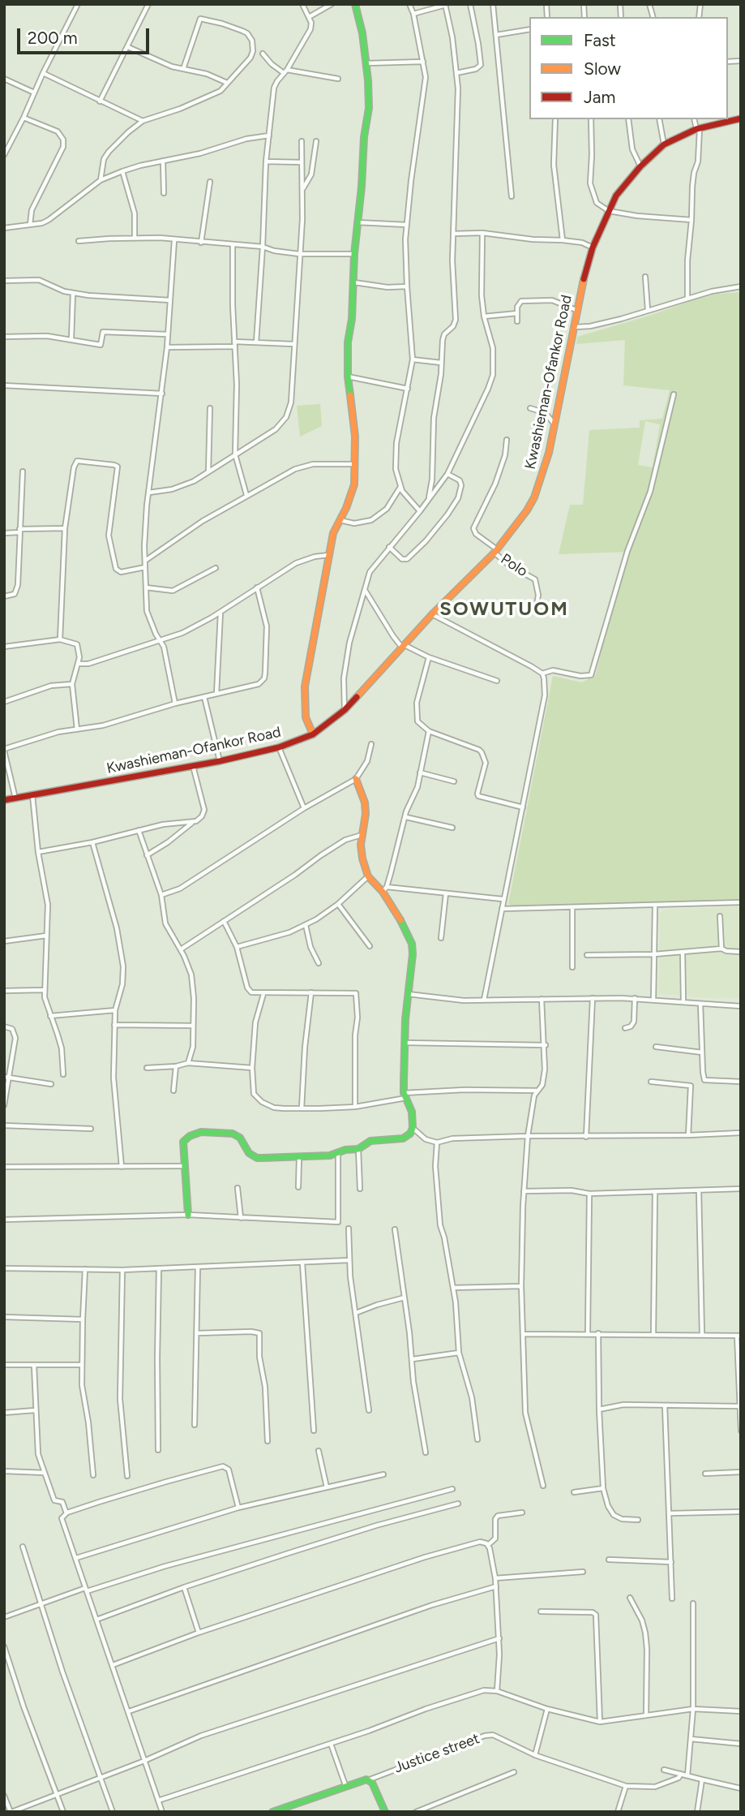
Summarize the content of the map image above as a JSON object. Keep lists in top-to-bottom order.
{
  "streets": {
    "street": ["Kwashieman-Ofankor Road", "Polo", "Justice street"]
  },
  "crossings": [
    ["Kwashieman-Ofankor Road", "Polo"]
  ],
  "districts": ["SOWUTUOM"],
  "legend": ["Fast", "Slow", "Jam"],
  "scale_bar": "200 m"
}
